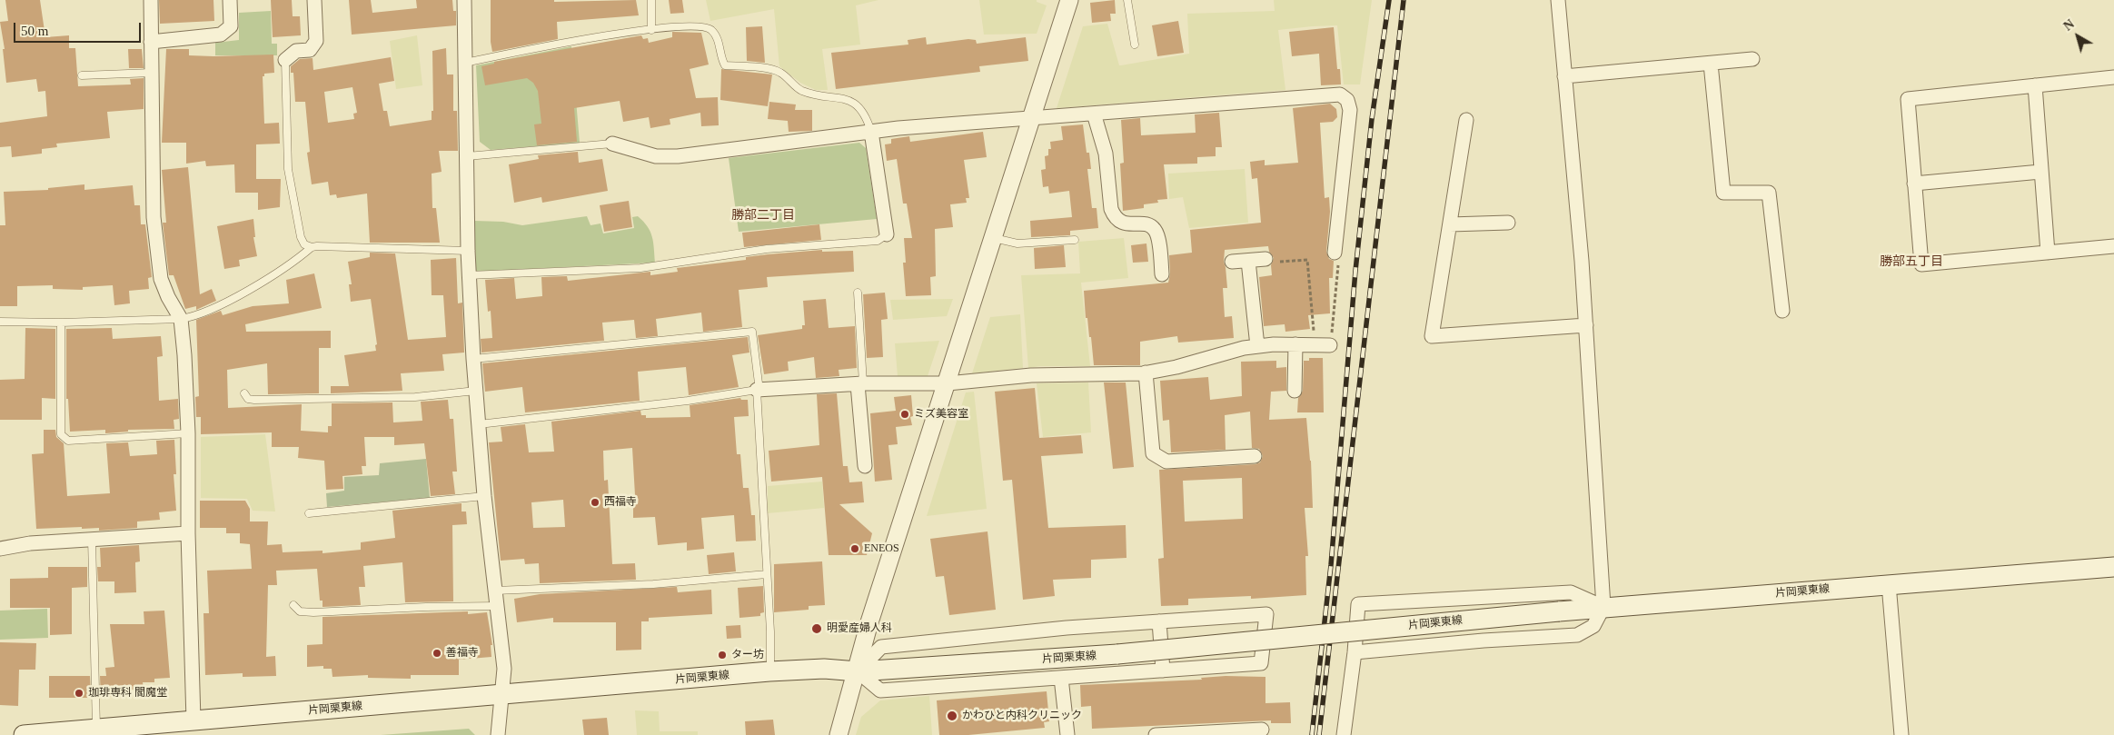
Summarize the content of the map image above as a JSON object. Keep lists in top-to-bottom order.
{
  "streets": {
    "main road": ["片岡栗東線"]
  },
  "districts": ["勝部二丁目", "勝部五丁目"],
  "places": [
    "ミズ美容室",
    "西福寺",
    "ENEOS",
    "明愛産婦人科",
    "善福寺",
    "ター坊",
    "珈琲専科 閻魔堂",
    "かわひと内科クリニック"
  ],
  "scale_bar": "50 m",
  "north": "top left"
}
